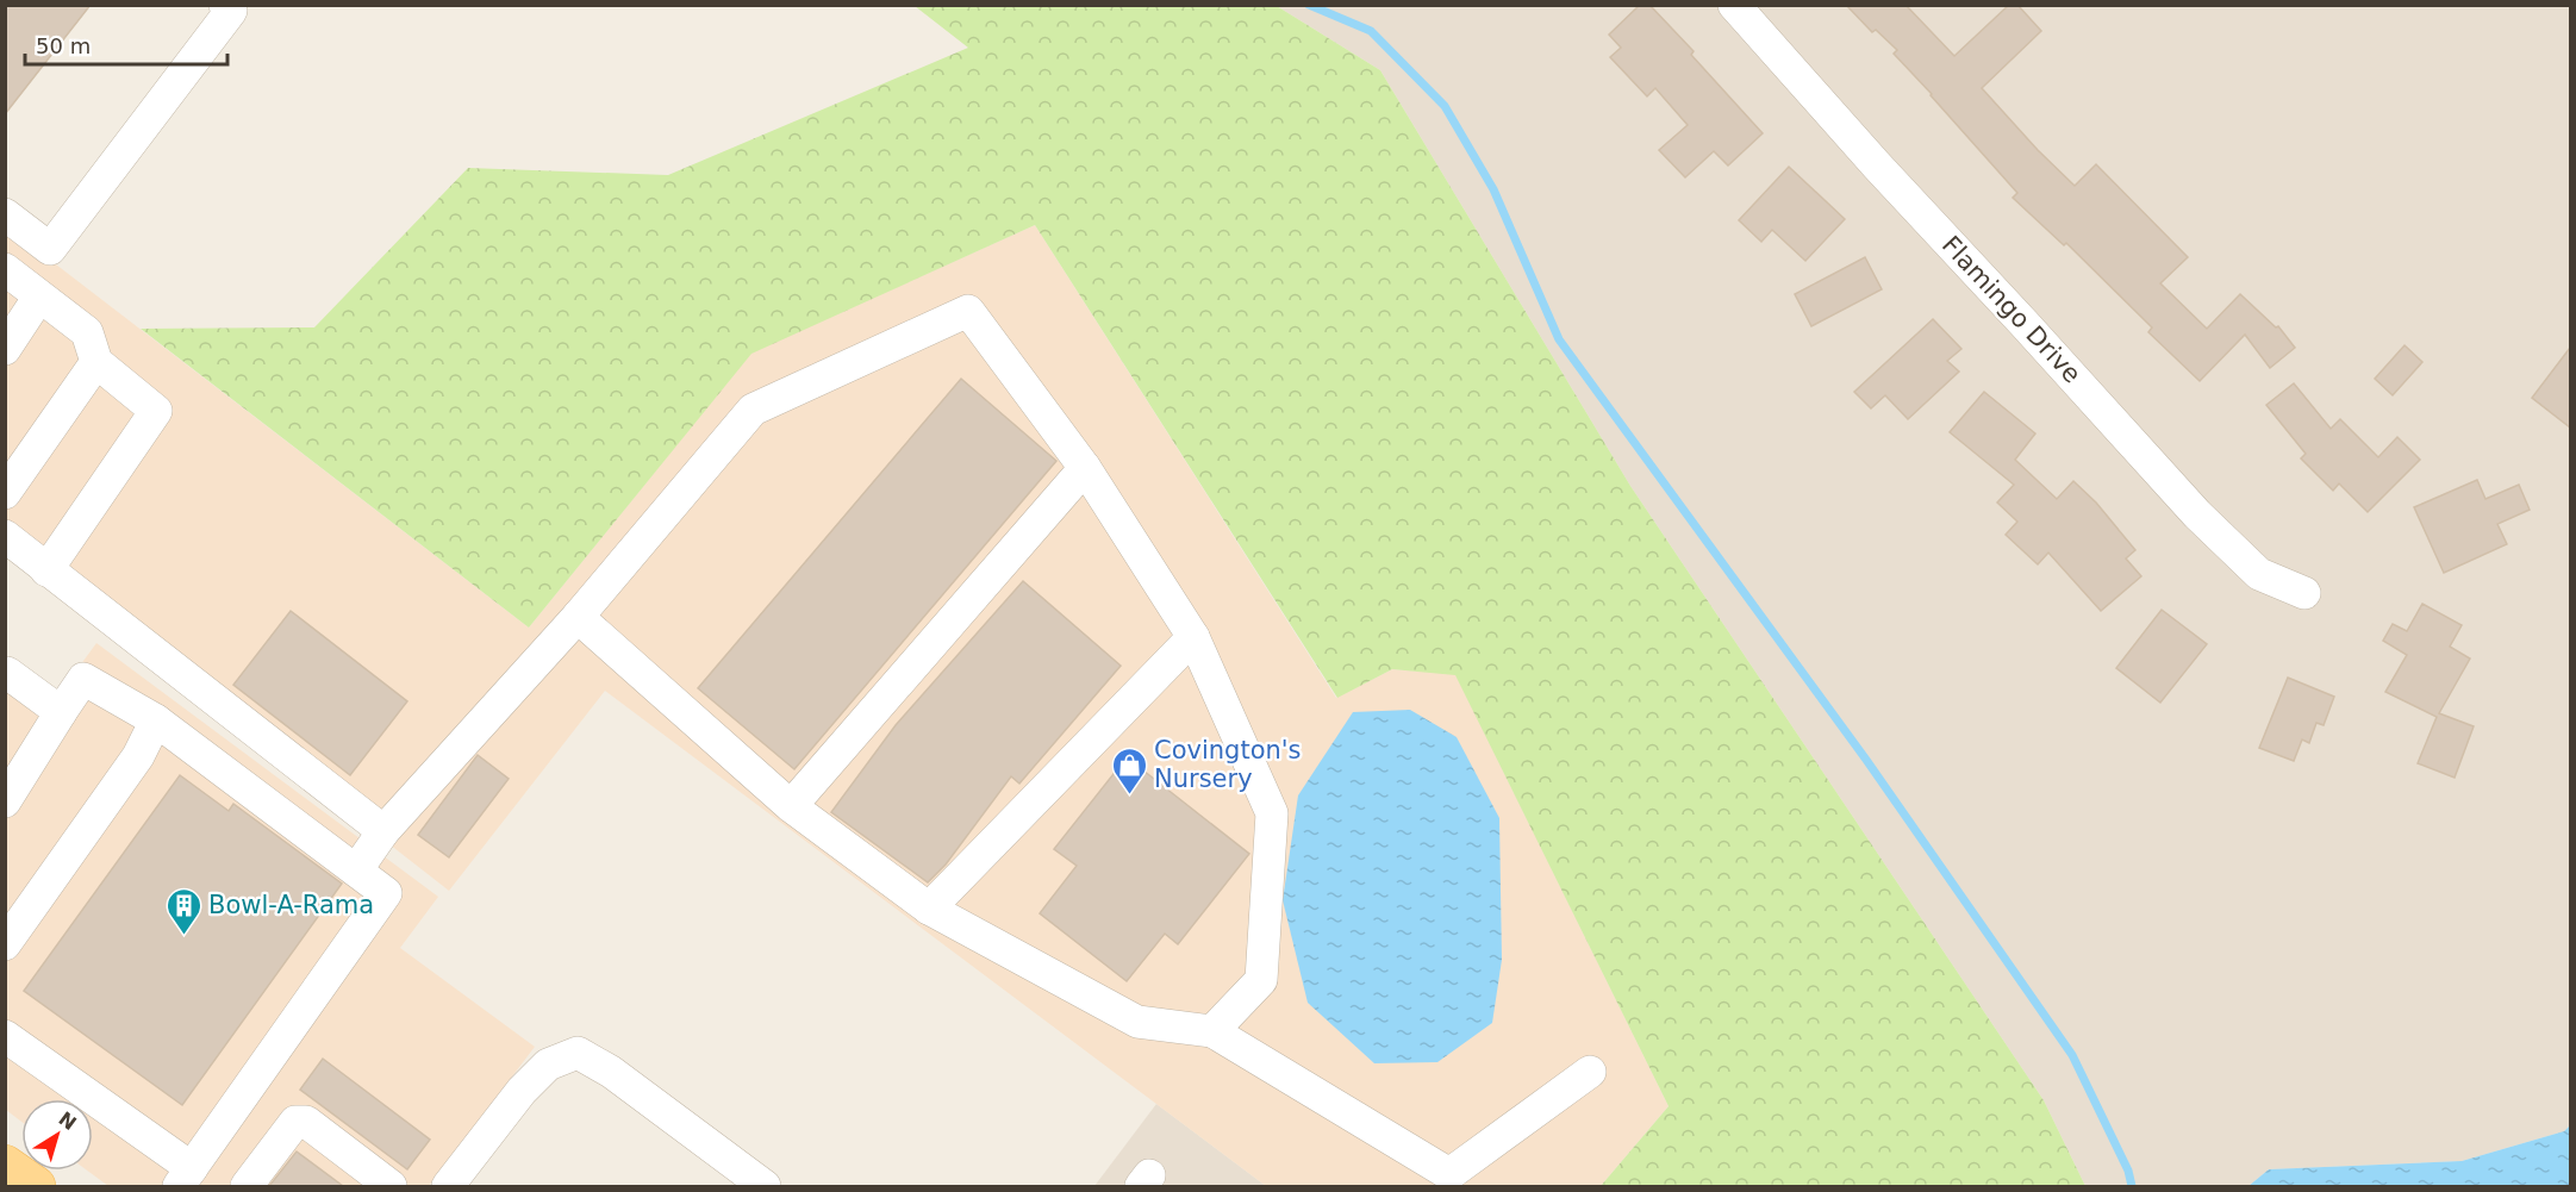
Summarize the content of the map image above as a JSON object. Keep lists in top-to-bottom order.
{
  "streets": {
    "street": ["Flamingo Drive"]
  },
  "places": {
    "shop": ["Covington's Nursery"],
    "building": ["Bowl-A-Rama"]
  },
  "scale_bar": "50 m",
  "north": "top right"
}
